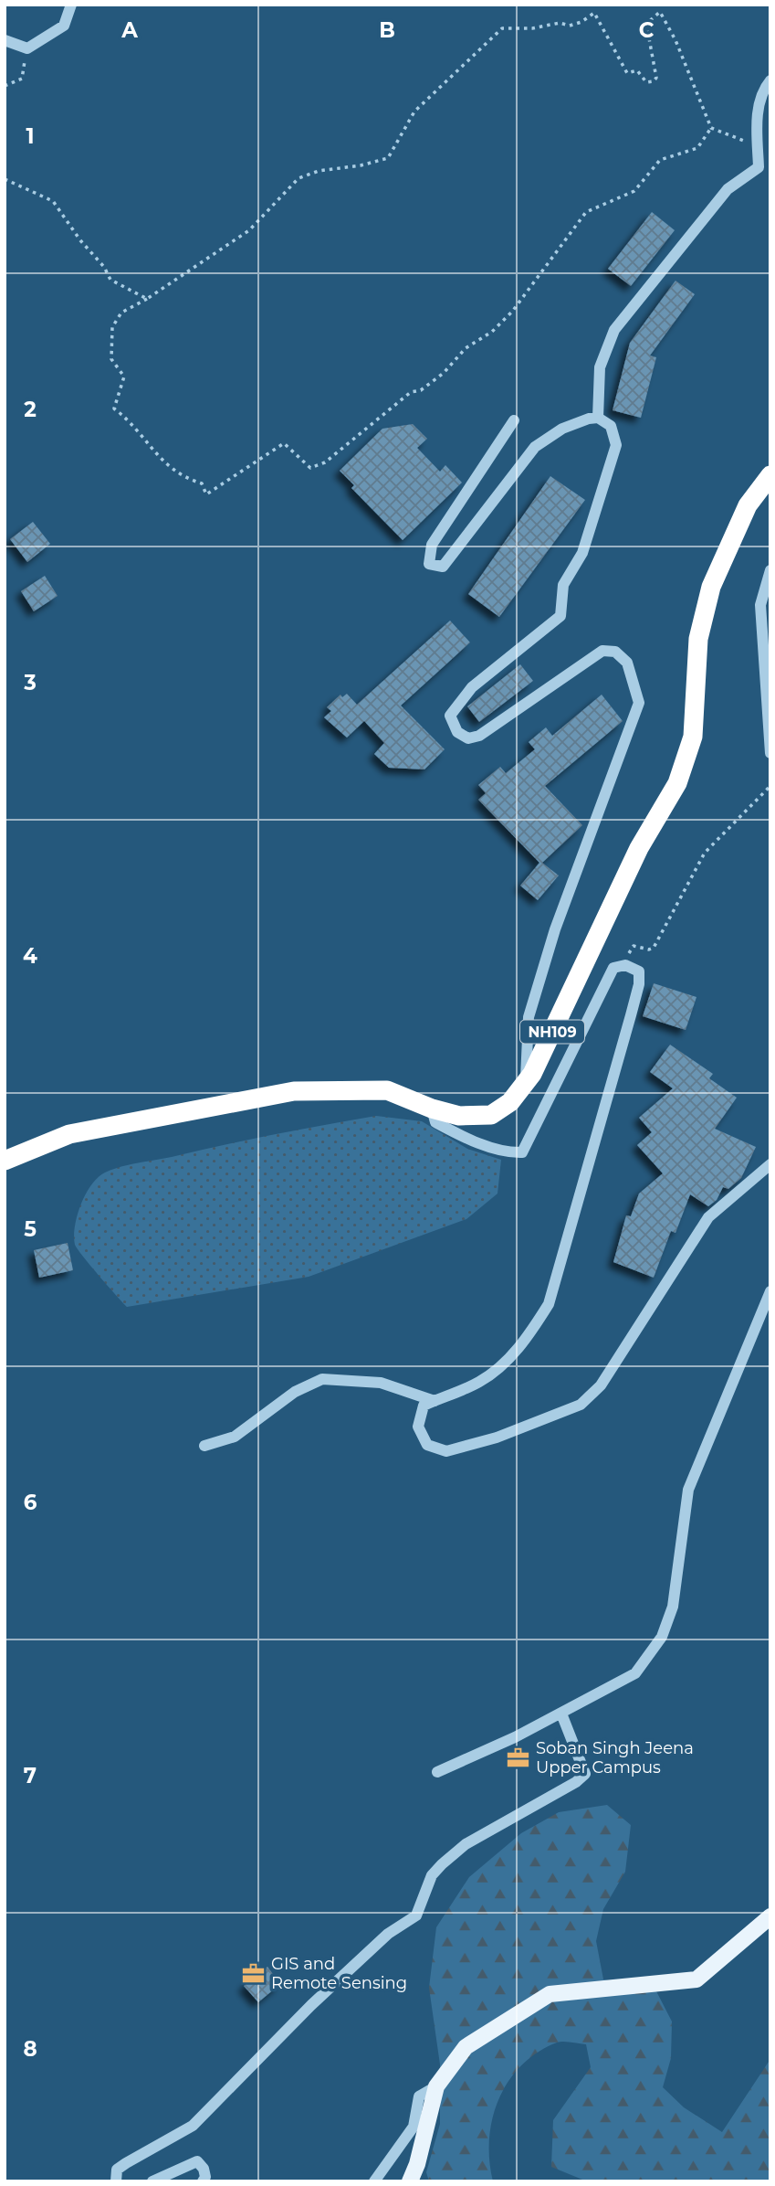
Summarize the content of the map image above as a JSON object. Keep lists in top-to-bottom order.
{
  "streets": {
    "highway": ["NH109"]
  },
  "places": {
    "office": ["Soban Singh Jeena Upper Campus", "GIS and Remote Sensing"]
  },
  "grid": {
    "columns": ["A", "B", "C"],
    "rows": [
      "1",
      "2",
      "3",
      "4",
      "5",
      "6",
      "7",
      "8"
    ]
  }
}
